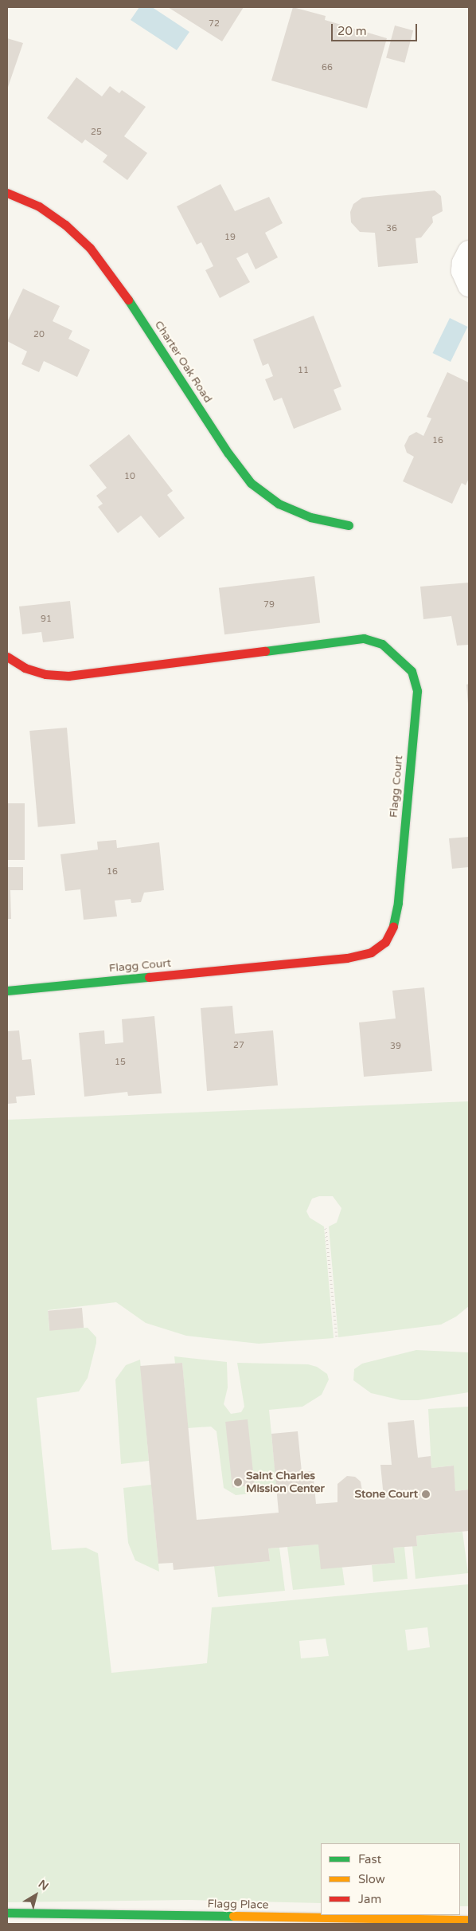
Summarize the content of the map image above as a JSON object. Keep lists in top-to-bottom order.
{
  "streets": {
    "street": ["Charter Oak Road", "Flagg Court", "Flagg Place"]
  },
  "places": ["Saint Charles Mission Center", "Stone Court"],
  "house_numbers": [
    "72",
    "66",
    "25",
    "36",
    "19",
    "20",
    "11",
    "16",
    "10",
    "79",
    "91",
    "16",
    "27",
    "39",
    "15"
  ],
  "legend": ["Fast", "Slow", "Jam"],
  "scale_bar": "20 m",
  "north": "top right"
}
